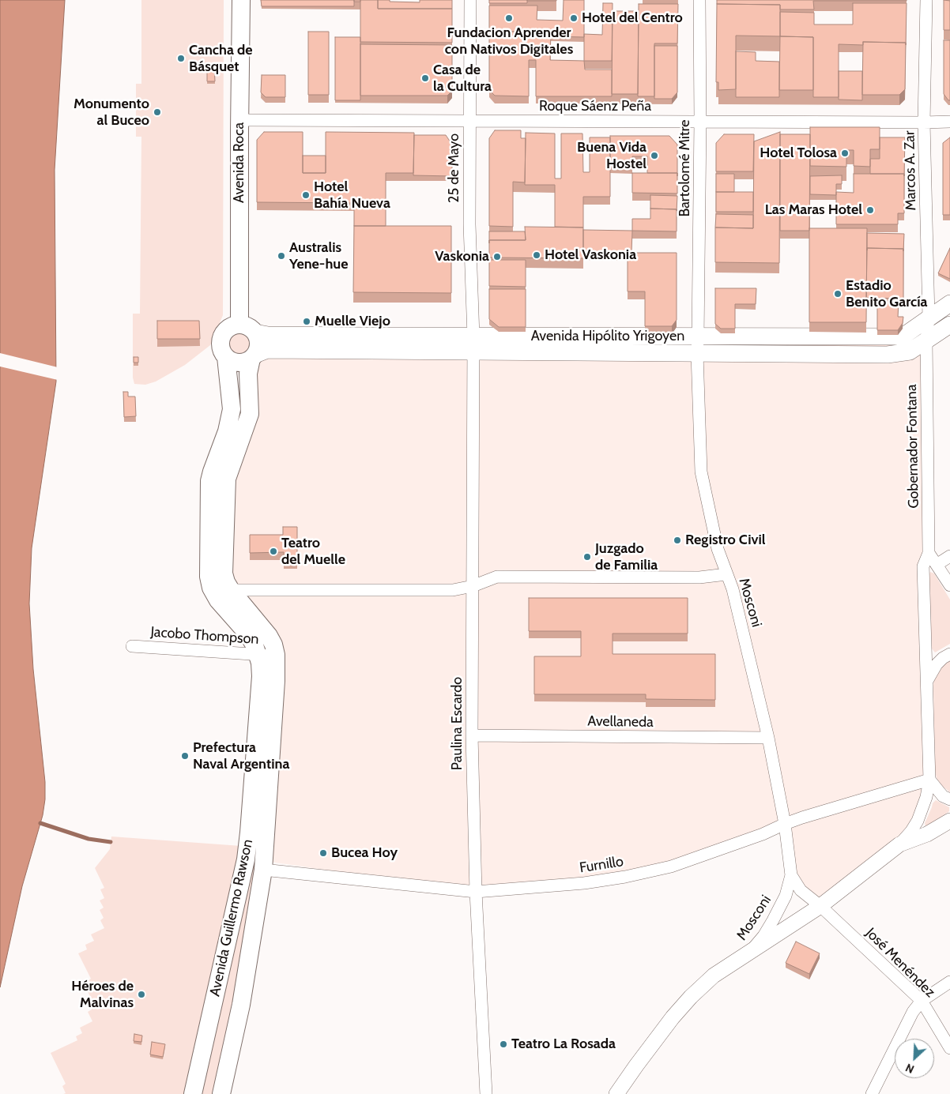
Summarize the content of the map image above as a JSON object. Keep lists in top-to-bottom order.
{
  "streets": {
    "main road": ["Avenida Roca", "Avenida Hipólito Yrigoyen", "Avenida Guillermo Rawson"],
    "street": [
      "Roque Sáenz Peña",
      "25 de Mayo",
      "Bartolomé Mitre",
      "Marcos A. Zar",
      "Gobernador Fontana",
      "Mosconi",
      "Jacobo Thompson",
      "Avellaneda",
      "Paulina Escardo",
      "Furnillo",
      "José Menéndez"
    ]
  },
  "crossings": [
    ["Roque Sáenz Peña", "Avenida Roca"],
    ["Roque Sáenz Peña", "25 de Mayo"],
    ["Roque Sáenz Peña", "Bartolomé Mitre"],
    ["Roque Sáenz Peña", "Marcos A. Zar"],
    ["Avenida Roca", "Avenida Hipólito Yrigoyen"],
    ["Avenida Roca", "Avenida Guillermo Rawson"],
    ["25 de Mayo", "Avenida Hipólito Yrigoyen"],
    ["25 de Mayo", "Paulina Escardo"],
    ["Bartolomé Mitre", "Avenida Hipólito Yrigoyen"],
    ["Bartolomé Mitre", "Mosconi"],
    ["Marcos A. Zar", "Avenida Hipólito Yrigoyen"],
    ["Marcos A. Zar", "Gobernador Fontana"],
    ["Avenida Hipólito Yrigoyen", "Gobernador Fontana"],
    ["Avenida Hipólito Yrigoyen", "Mosconi"],
    ["Avenida Hipólito Yrigoyen", "Paulina Escardo"],
    ["Avenida Hipólito Yrigoyen", "Avenida Guillermo Rawson"],
    ["Gobernador Fontana", "Furnillo"],
    ["Mosconi", "Avellaneda"],
    ["Mosconi", "Furnillo"],
    ["Mosconi", "José Menéndez"],
    ["Jacobo Thompson", "Avenida Guillermo Rawson"],
    ["Avellaneda", "Paulina Escardo"],
    ["Paulina Escardo", "Furnillo"],
    ["Furnillo", "Avenida Guillermo Rawson"]
  ],
  "places": [
    "Fundacion Aprender con Nativos Digitales",
    "Hotel del Centro",
    "Cancha de Básquet",
    "Casa de la Cultura",
    "Monumento al Buceo",
    "Hotel Tolosa",
    "Buena Vida Hostel",
    "Hotel Bahía Nueva",
    "Las Maras Hotel",
    "Hotel Vaskonia",
    "Australis Yene-hue",
    "Vaskonia",
    "Estadio Benito García",
    "Muelle Viejo",
    "Registro Civil",
    "Teatro del Muelle",
    "Juzgado de Familia",
    "Prefectura Naval Argentina",
    "Bucea Hoy",
    "Héroes de Malvinas",
    "Teatro La Rosada"
  ],
  "north": "bottom left"
}
